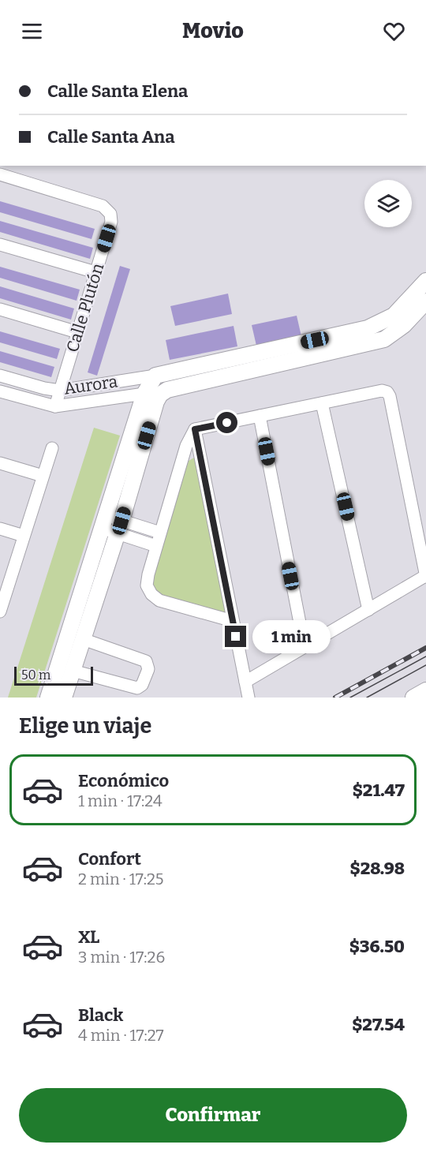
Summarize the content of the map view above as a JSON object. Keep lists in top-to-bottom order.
{
  "streets": {
    "street": ["Calle Plutón", "Aurora"]
  },
  "crossings": [
    ["Calle Plutón", "Aurora"]
  ],
  "scale_bar": "50 m",
  "page": {
    "header": "Movio",
    "banner": ["Calle Santa Elena", "Calle Santa Ana"],
    "bubble": "1 min",
    "scale": "50 m",
    "heading": "Elige un viaje",
    "list": [
      {
        "name": "Económico",
        "note": "1 min · 17:24",
        "value": "$21.47"
      },
      {
        "name": "Confort",
        "note": "2 min · 17:25",
        "value": "$28.98"
      },
      {
        "name": "XL",
        "note": "3 min · 17:26",
        "value": "$36.50"
      },
      {
        "name": "Black",
        "note": "4 min · 17:27",
        "value": "$27.54"
      }
    ],
    "buttons": "Confirmar"
  }
}
